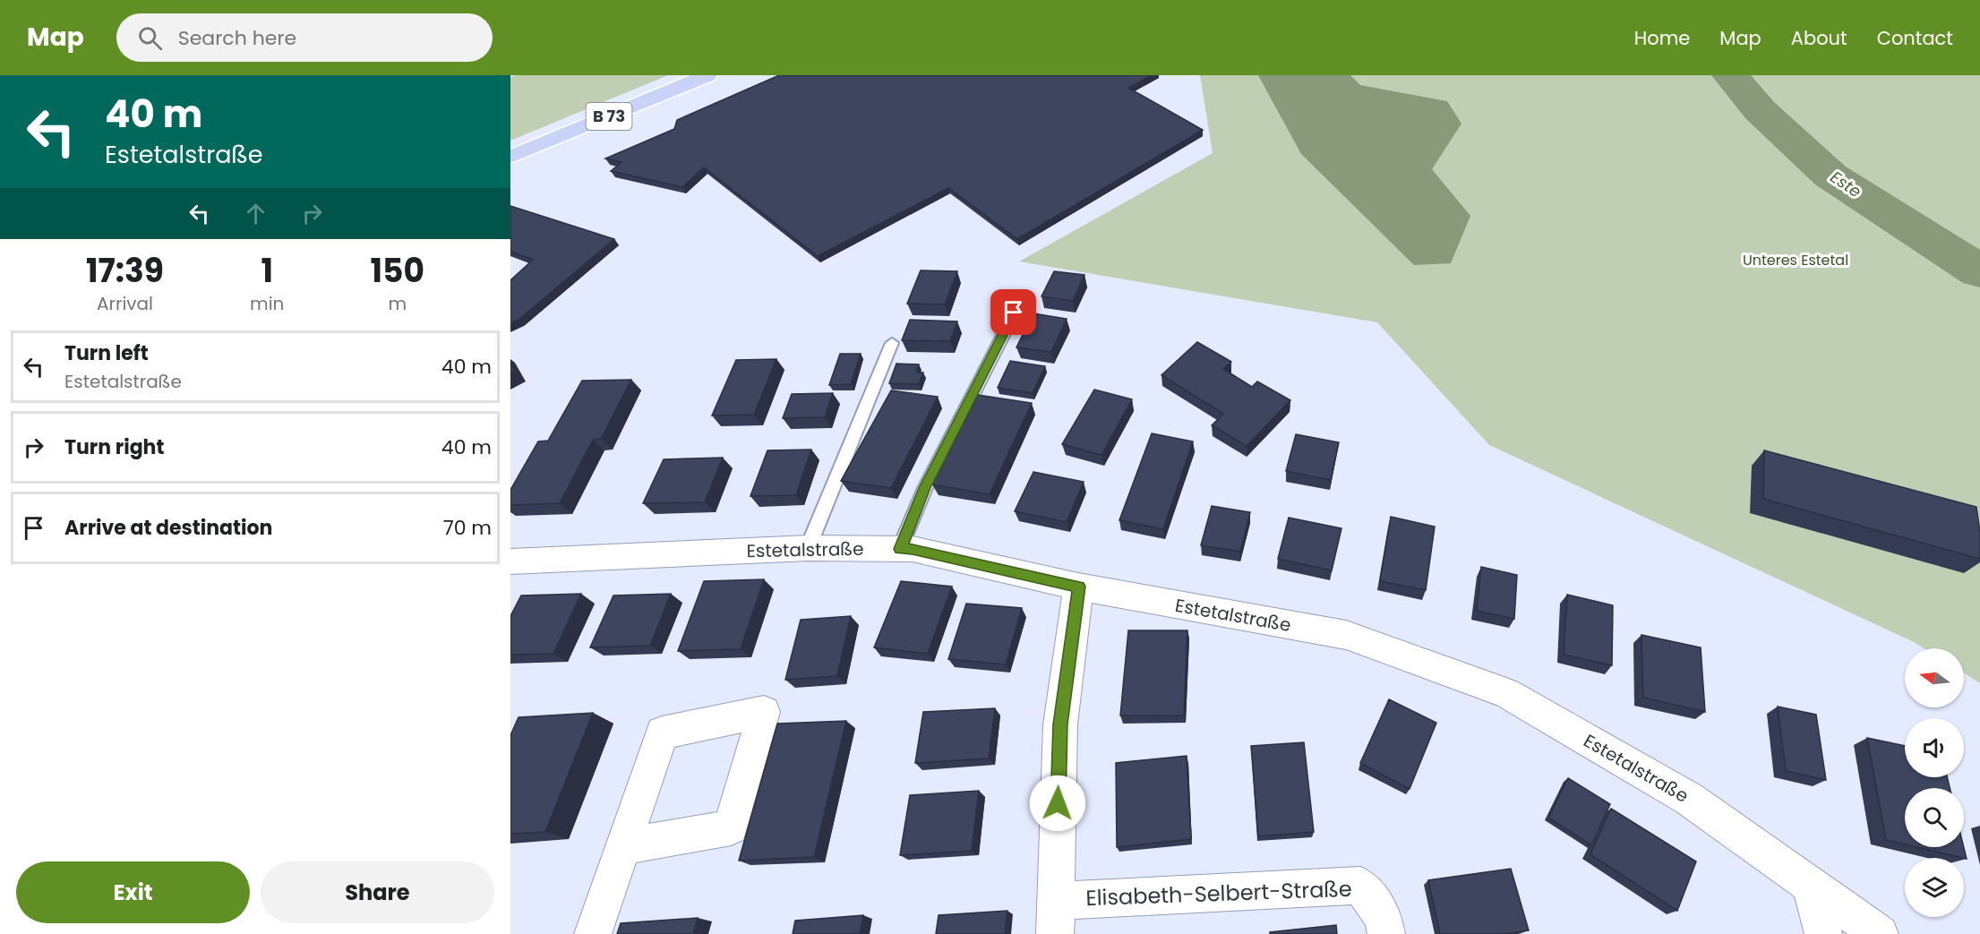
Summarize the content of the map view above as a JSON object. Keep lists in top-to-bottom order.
{
  "streets": {
    "main road": ["B 73"],
    "street": ["Estetalstraße", "Elisabeth-Selbert-Straße"]
  },
  "water": ["Este"],
  "parks": ["Unteres Estetal"],
  "north": "left",
  "page": {
    "header": "Map",
    "search": "Search here",
    "nav": [
      "Home",
      "Map",
      "About",
      "Contact"
    ],
    "turn": ["40 m", "Estetalstraße"],
    "eta": [
      "17:39",
      "Arrival",
      "1",
      "min",
      "150",
      "m"
    ],
    "list": [
      {
        "name": "Turn left",
        "note": "Estetalstraße",
        "value": "40 m"
      },
      {
        "name": "Turn right",
        "value": "40 m"
      },
      {
        "name": "Arrive at destination",
        "value": "70 m"
      }
    ],
    "buttons": ["Exit", "Share"]
  }
}
